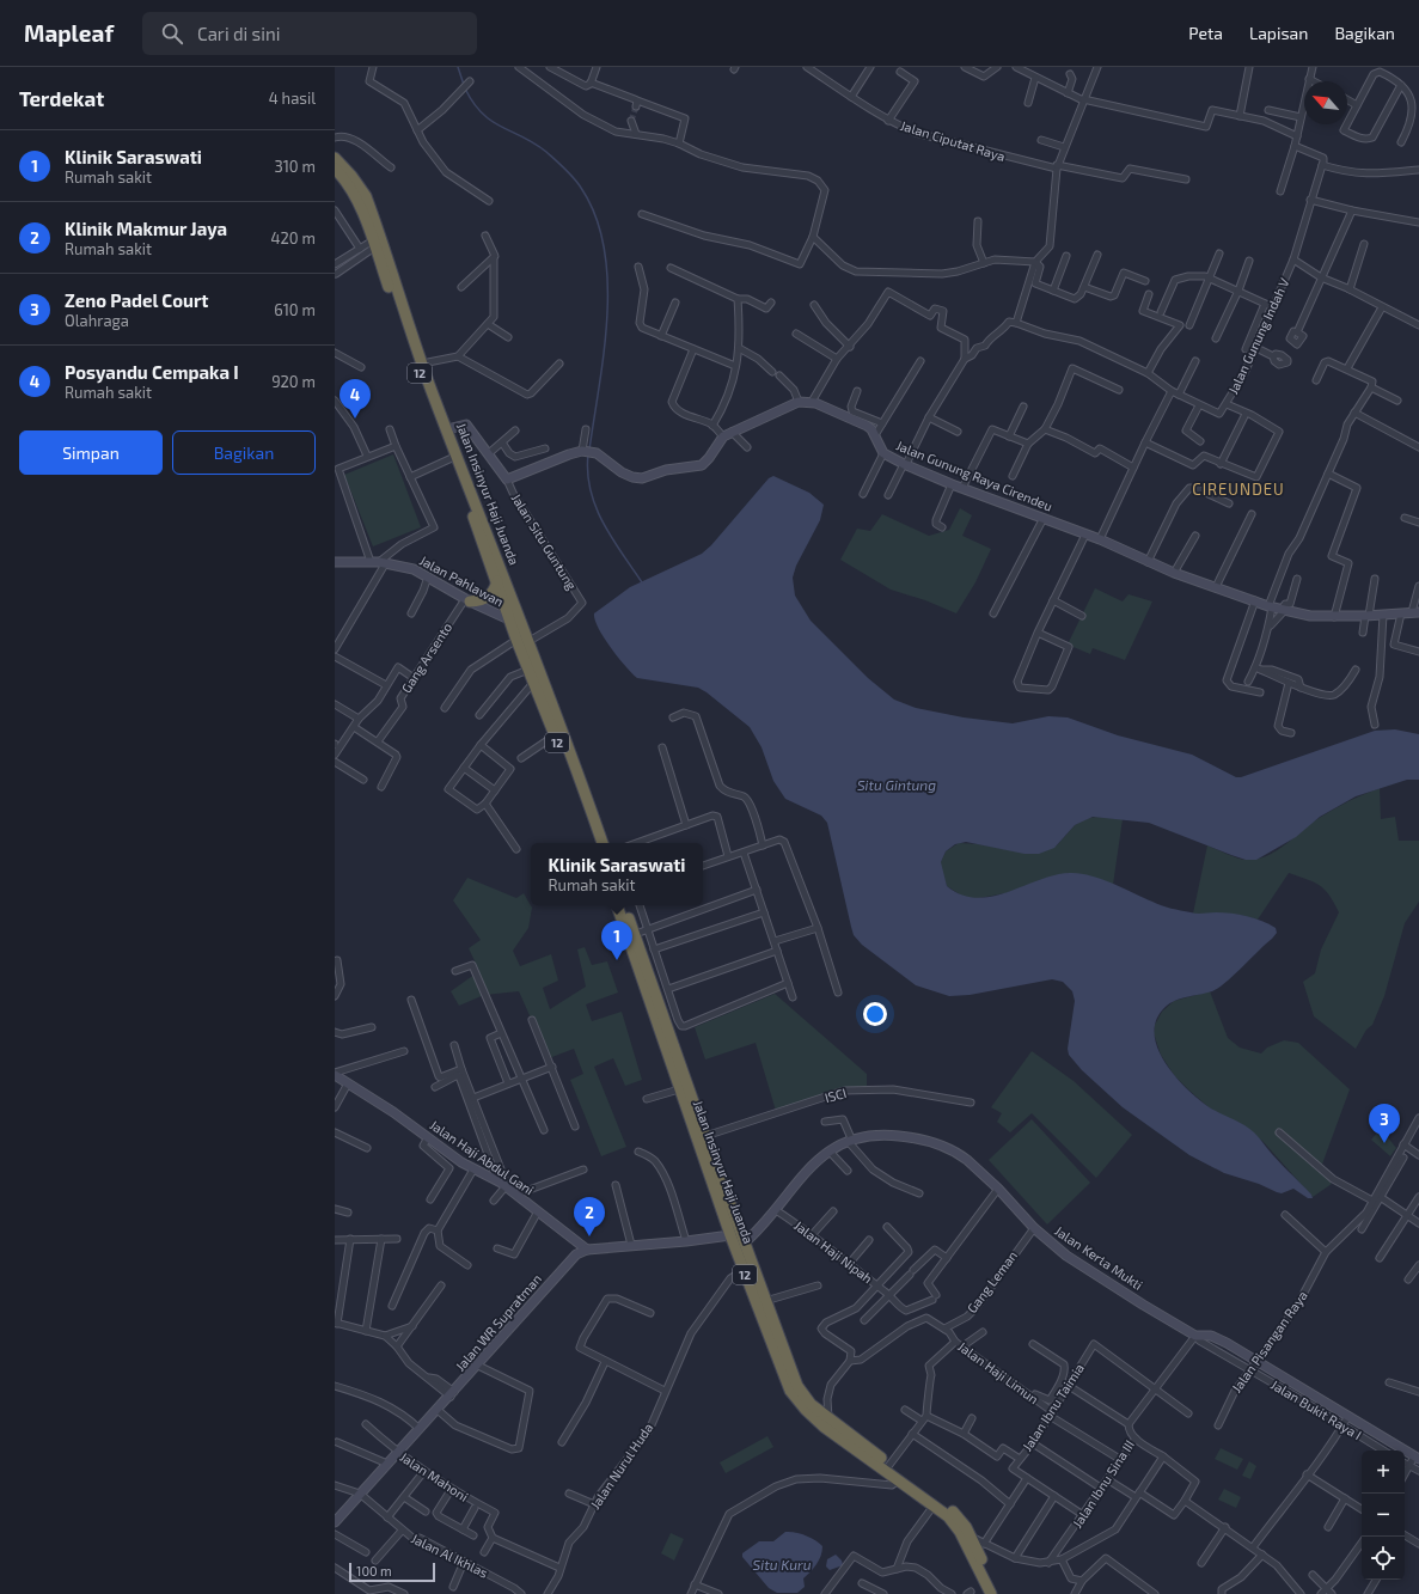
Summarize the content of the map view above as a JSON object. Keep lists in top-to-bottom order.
{
  "streets": {
    "highway": ["12", "Jalan Insinyur Haji Juanda"],
    "street": [
      "Jalan Ciputat Raya",
      "Jalan Gunung Indah V",
      "Jalan Gunung Raya Cirendeu",
      "Jalan Situ Guntung",
      "Jalan Pahlawan",
      "Gang Arsento",
      "ISCI",
      "Jalan Haji Abdul Gani",
      "Jalan Haji Nipah",
      "Jalan Kerta Mukti",
      "Gang Leman",
      "Jalan WR Supratman",
      "Jalan Pisangan Raya",
      "Jalan Haji Limun",
      "Jalan Ibnu Taimia",
      "Jalan Bukit Raya I",
      "Jalan Nurul Huda",
      "Jalan Mahoni",
      "Jalan Ibnu Sina III",
      "Jalan Al Ikhlas"
    ]
  },
  "crossings": [
    ["Jalan Insinyur Haji Juanda", "Jalan Situ Guntung"],
    ["Jalan Insinyur Haji Juanda", "Jalan Pahlawan"],
    ["Jalan Insinyur Haji Juanda", "ISCI"],
    ["Jalan Insinyur Haji Juanda", "Jalan Kerta Mukti"],
    ["Jalan Insinyur Haji Juanda", "Jalan WR Supratman"],
    ["Jalan Insinyur Haji Juanda", "Jalan Nurul Huda"],
    ["Jalan Pahlawan", "Gang Arsento"],
    ["Jalan Haji Abdul Gani", "Jalan WR Supratman"],
    ["Jalan Haji Nipah", "Jalan Kerta Mukti"],
    ["Jalan Kerta Mukti", "Gang Leman"],
    ["Jalan Kerta Mukti", "Jalan Pisangan Raya"],
    ["Jalan Kerta Mukti", "Jalan Bukit Raya I"],
    ["Jalan Kerta Mukti", "Jalan Ibnu Sina III"],
    ["Gang Leman", "Jalan Haji Limun"],
    ["Jalan WR Supratman", "Jalan Mahoni"],
    ["Jalan WR Supratman", "Jalan Al Ikhlas"],
    ["Jalan Pisangan Raya", "Jalan Bukit Raya I"],
    ["Jalan Haji Limun", "Jalan Ibnu Taimia"],
    ["Jalan Haji Limun", "Jalan Ibnu Sina III"],
    ["Jalan Ibnu Taimia", "Jalan Ibnu Sina III"]
  ],
  "districts": ["CIREUNDEU"],
  "water": ["Situ Gintung", "Situ Kuru"],
  "scale_bar": "100 m",
  "north": "top left",
  "page": {
    "header": "Mapleaf",
    "search": "Cari di sini",
    "nav": ["Peta", "Lapisan", "Bagikan"],
    "heading": ["Terdekat", "4 hasil"],
    "list": [
      {
        "mark": "1",
        "name": "Klinik Saraswati",
        "note": "Rumah sakit",
        "value": "310 m"
      },
      {
        "mark": "2",
        "name": "Klinik Makmur Jaya",
        "note": "Rumah sakit",
        "value": "420 m"
      },
      {
        "mark": "3",
        "name": "Zeno Padel Court",
        "note": "Olahraga",
        "value": "610 m"
      },
      {
        "mark": "4",
        "name": "Posyandu Cempaka I",
        "note": "Rumah sakit",
        "value": "920 m"
      }
    ],
    "pins": [
      "4",
      "1",
      "3",
      "2"
    ],
    "buttons": ["Simpan", "Bagikan"],
    "popup": ["Klinik Saraswati", "Rumah sakit"],
    "map_buttons": ["+", "−"],
    "scale": "100 m"
  }
}
